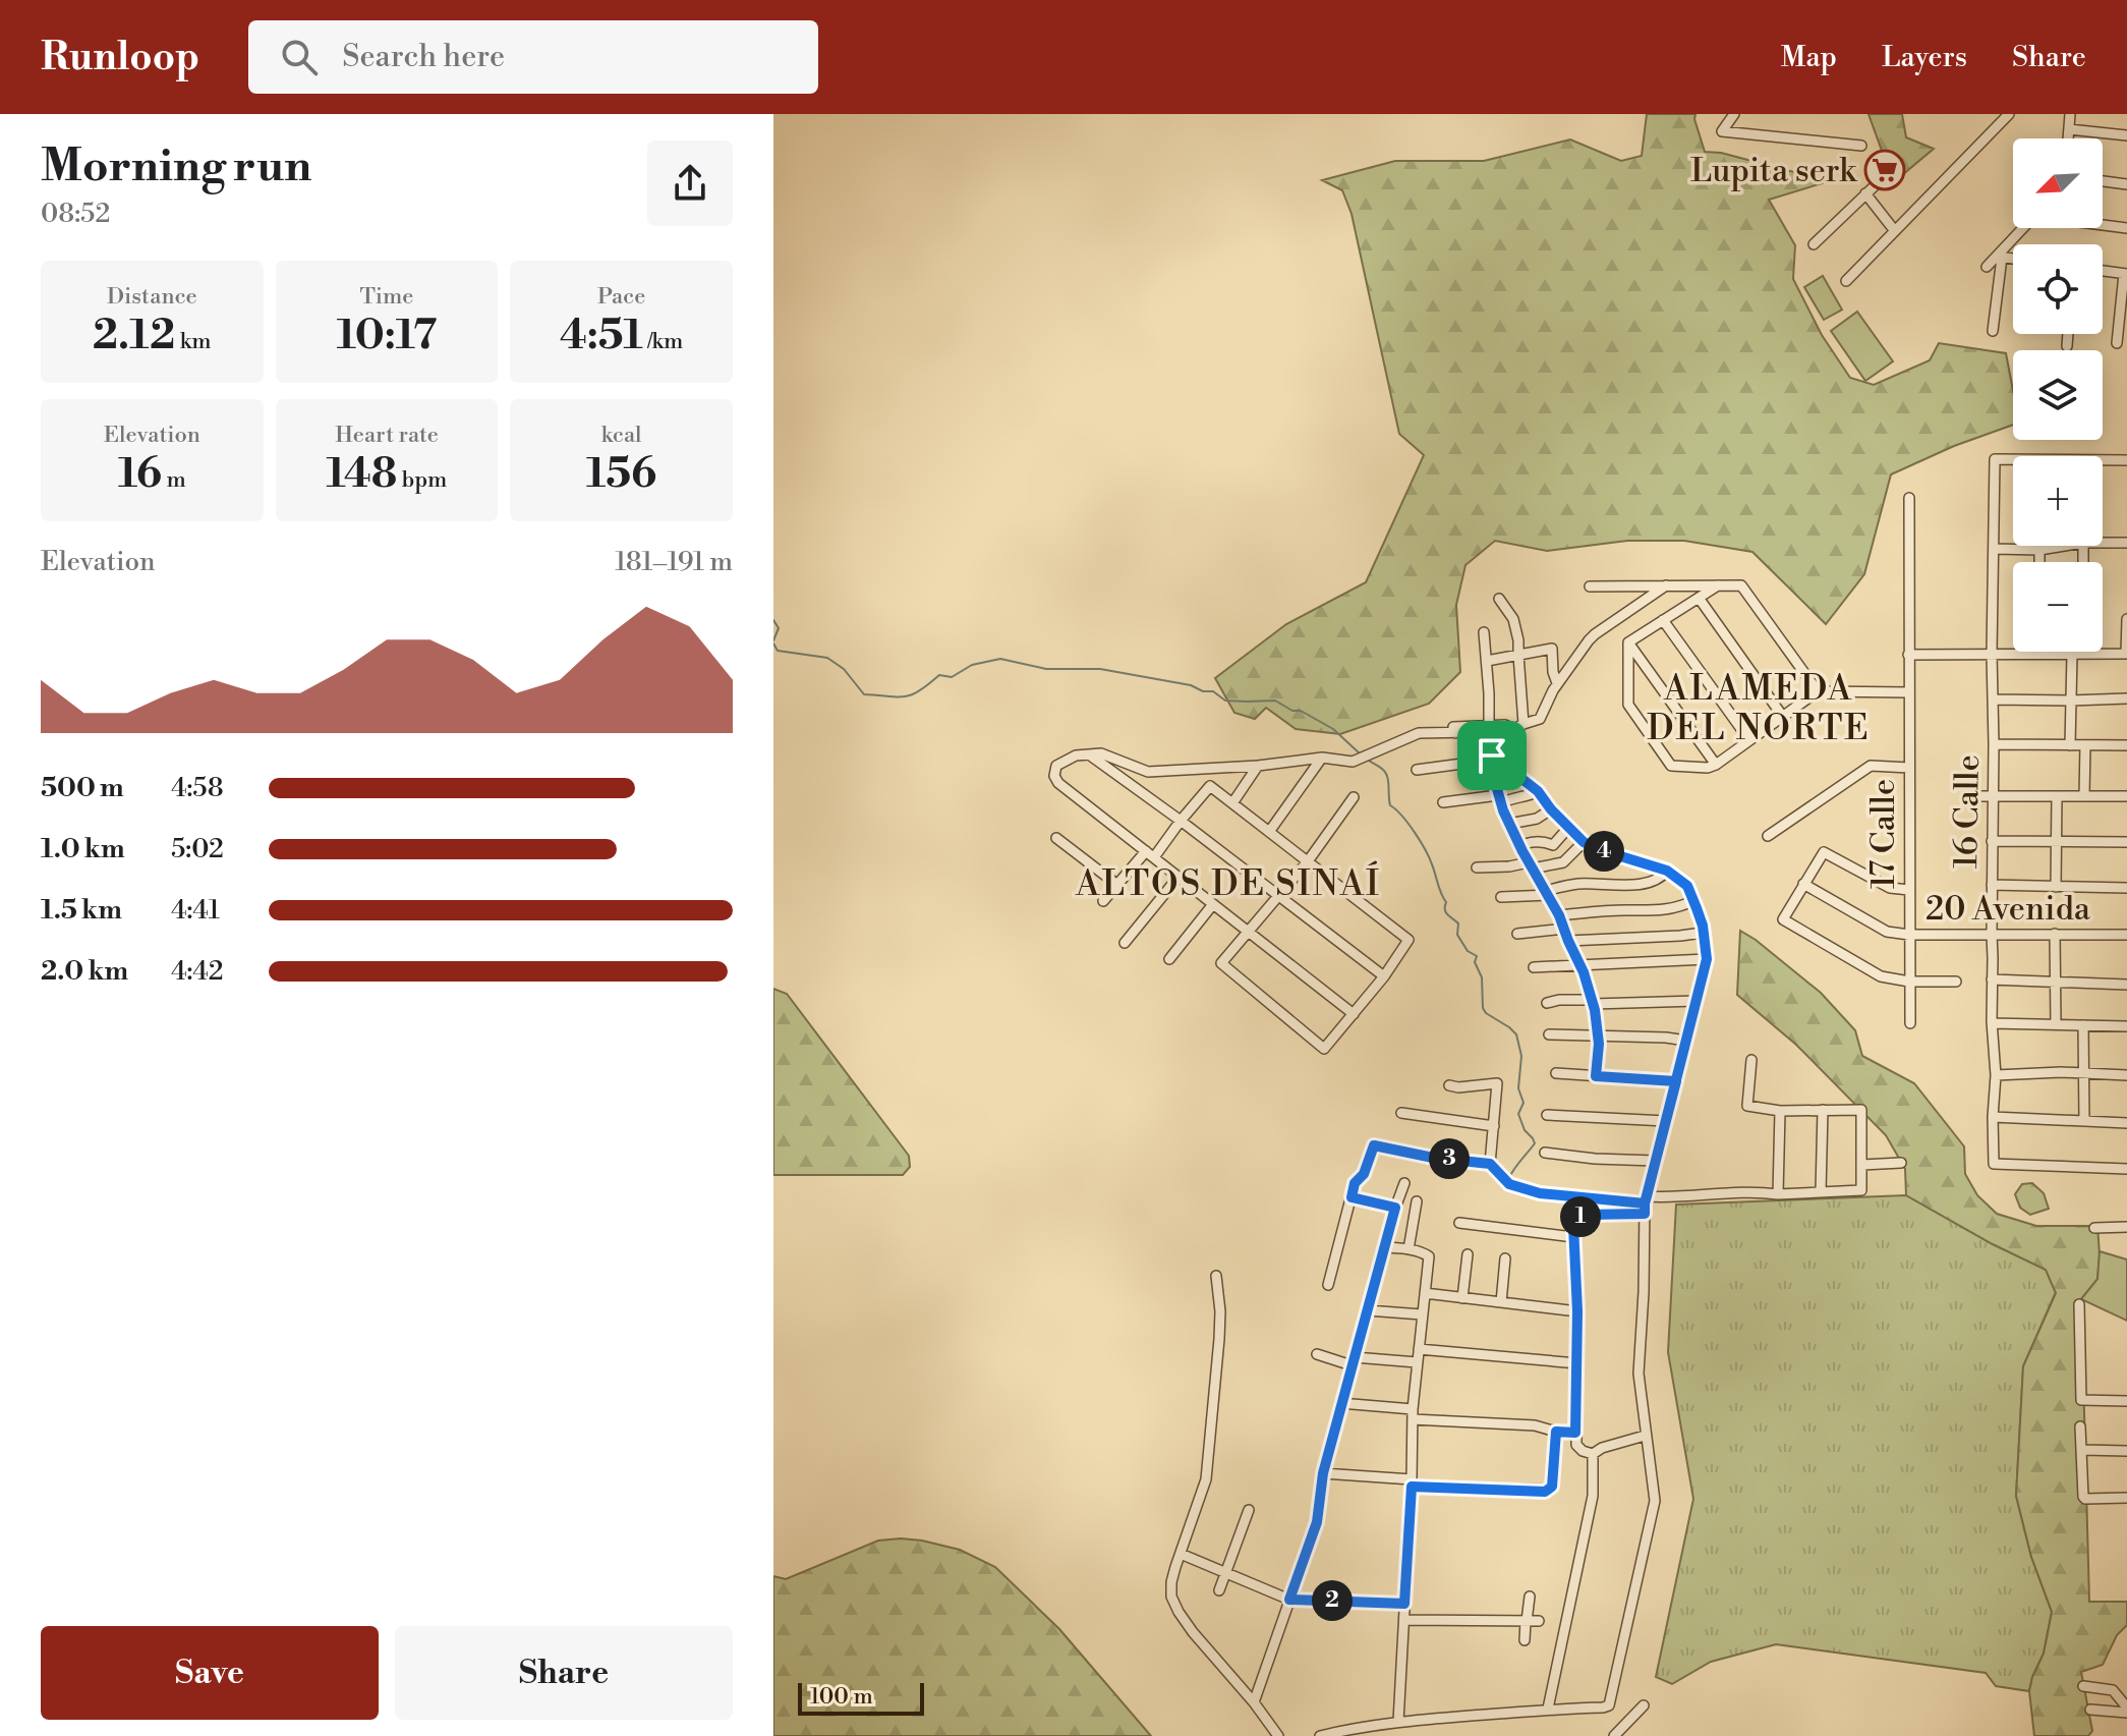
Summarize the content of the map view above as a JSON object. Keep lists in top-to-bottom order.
{
  "streets": {
    "street": ["16 Calle", "17 Calle", "20 Avenida"]
  },
  "crossings": [
    ["16 Calle", "20 Avenida"],
    ["17 Calle", "20 Avenida"]
  ],
  "districts": ["ALAMEDA DEL NORTE", "ALTOS DE SINAÍ"],
  "places": {
    "supermarket": ["Lupita serk"]
  },
  "scale_bar": "100 m",
  "north": "bottom left",
  "page": {
    "header": "Runloop",
    "search": "Search here",
    "nav": ["Map", "Layers", "Share"],
    "heading": ["Morning run", "08:52"],
    "map_buttons": ["+", "−"],
    "stats": [
      ["Distance", "2.12 km"],
      ["Time", "10:17"],
      ["Pace", "4:51 /km"],
      ["Elevation", "16 m"],
      ["Heart rate", "148 bpm"],
      ["kcal", "156"]
    ],
    "chart": ["Elevation", "181–191 m"],
    "list": [
      {
        "name": "500 m",
        "note": "4:58"
      },
      {
        "name": "1.0 km",
        "note": "5:02"
      },
      {
        "name": "1.5 km",
        "note": "4:41"
      },
      {
        "name": "2.0 km",
        "note": "4:42"
      }
    ],
    "pins": [
      "4",
      "3",
      "1",
      "2"
    ],
    "buttons": ["Save", "Share"],
    "scale": "100 m"
  }
}
